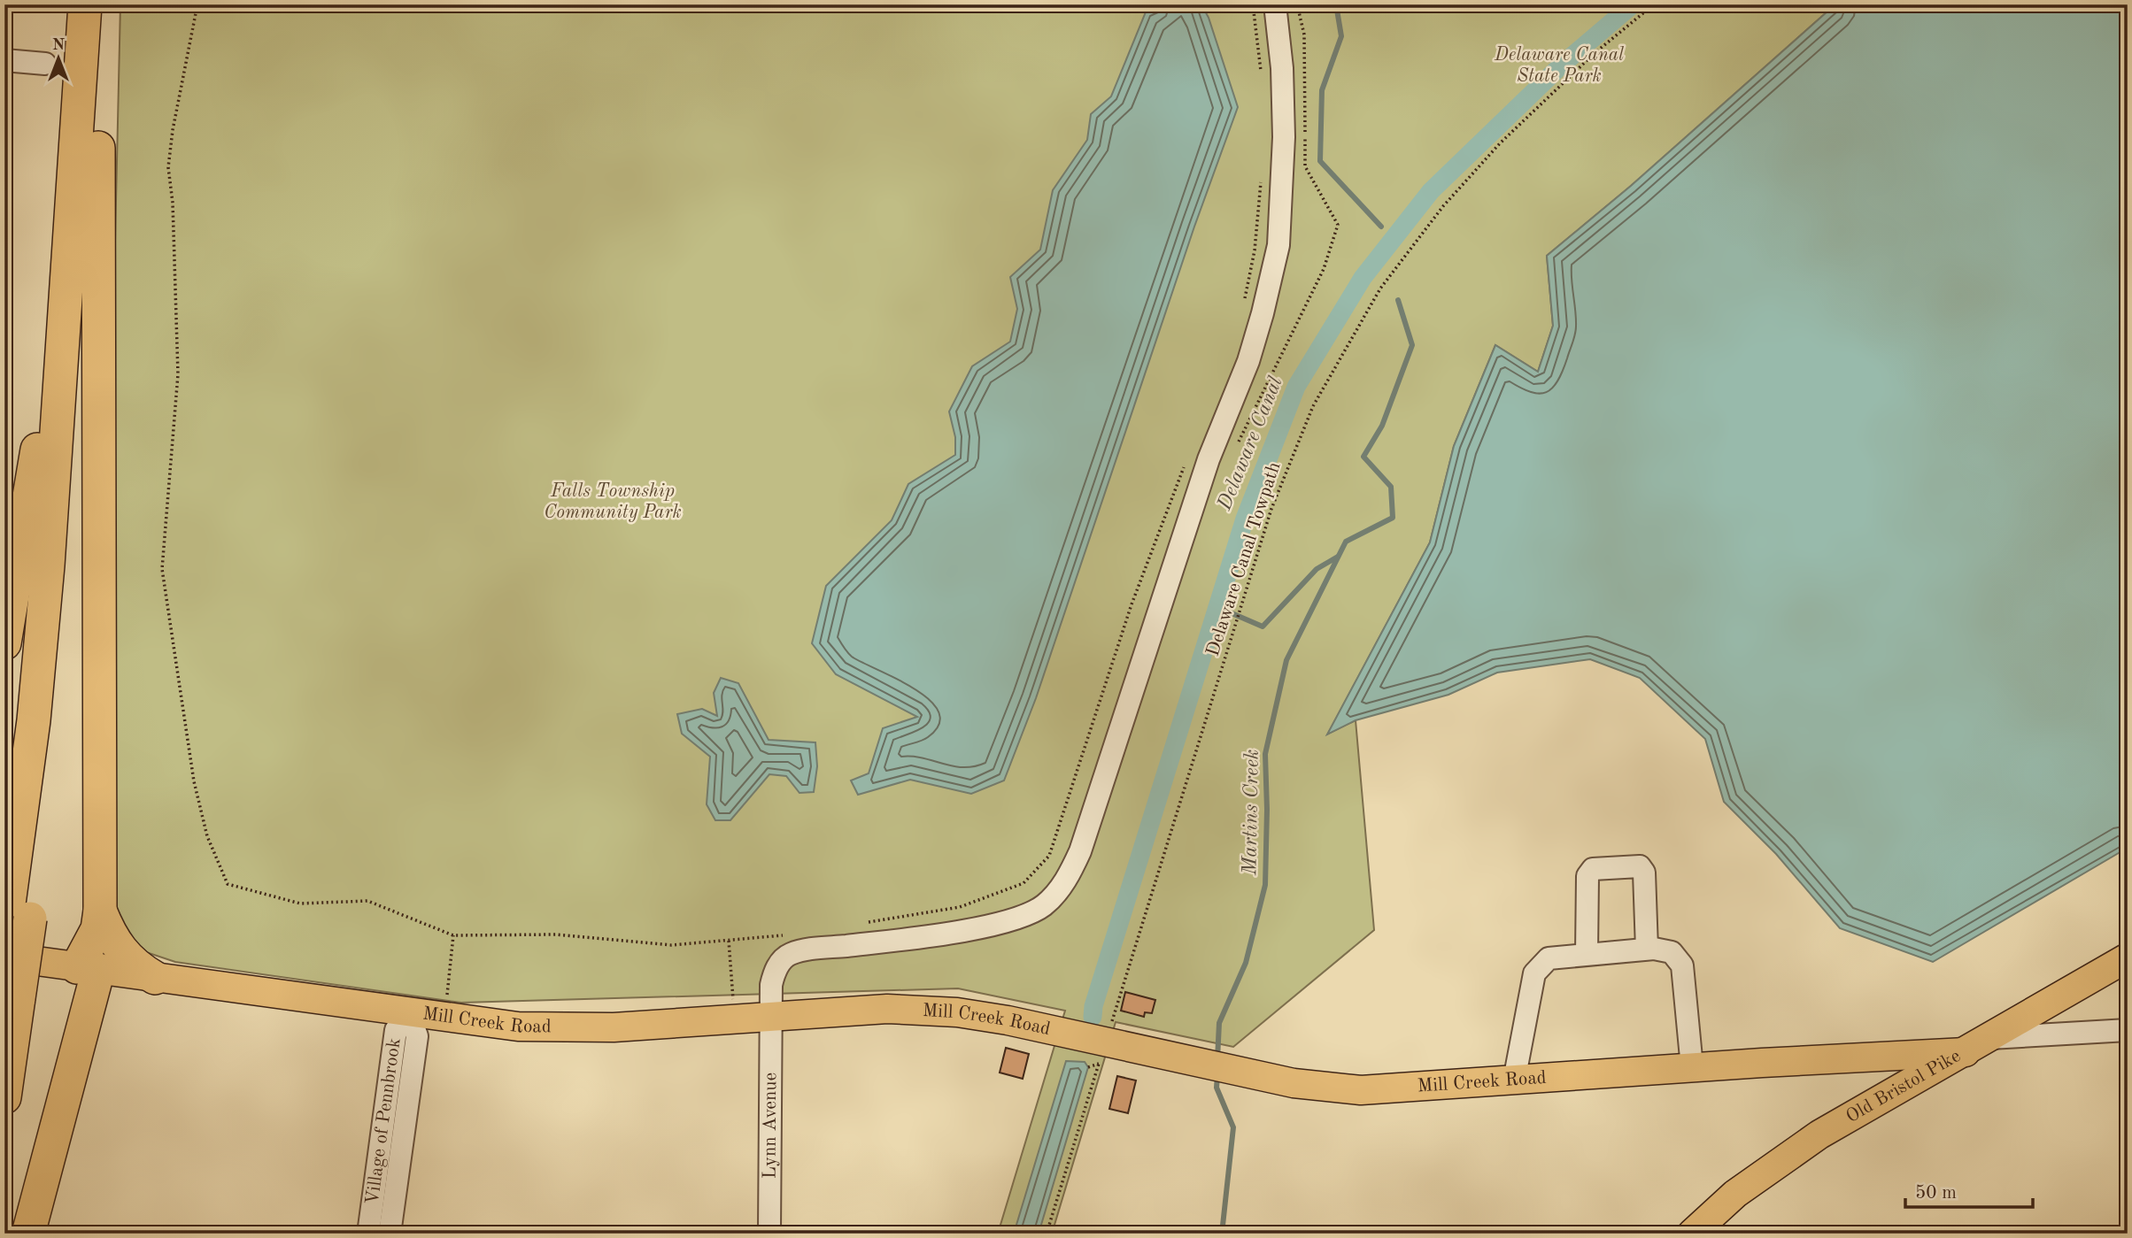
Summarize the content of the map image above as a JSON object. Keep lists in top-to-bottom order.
{
  "streets": {
    "main road": ["Mill Creek Road", "Old Bristol Pike"],
    "street": ["Village of Pennbrook", "Lynn Avenue"],
    "path": ["Delaware Canal Towpath"]
  },
  "crossings": [
    ["Mill Creek Road", "Old Bristol Pike"],
    ["Mill Creek Road", "Village of Pennbrook"],
    ["Mill Creek Road", "Lynn Avenue"]
  ],
  "water": ["Delaware Canal", "Martins Creek"],
  "parks": ["Delaware Canal State Park", "Falls Township Community Park"],
  "scale_bar": "50 m",
  "north": "top"
}
